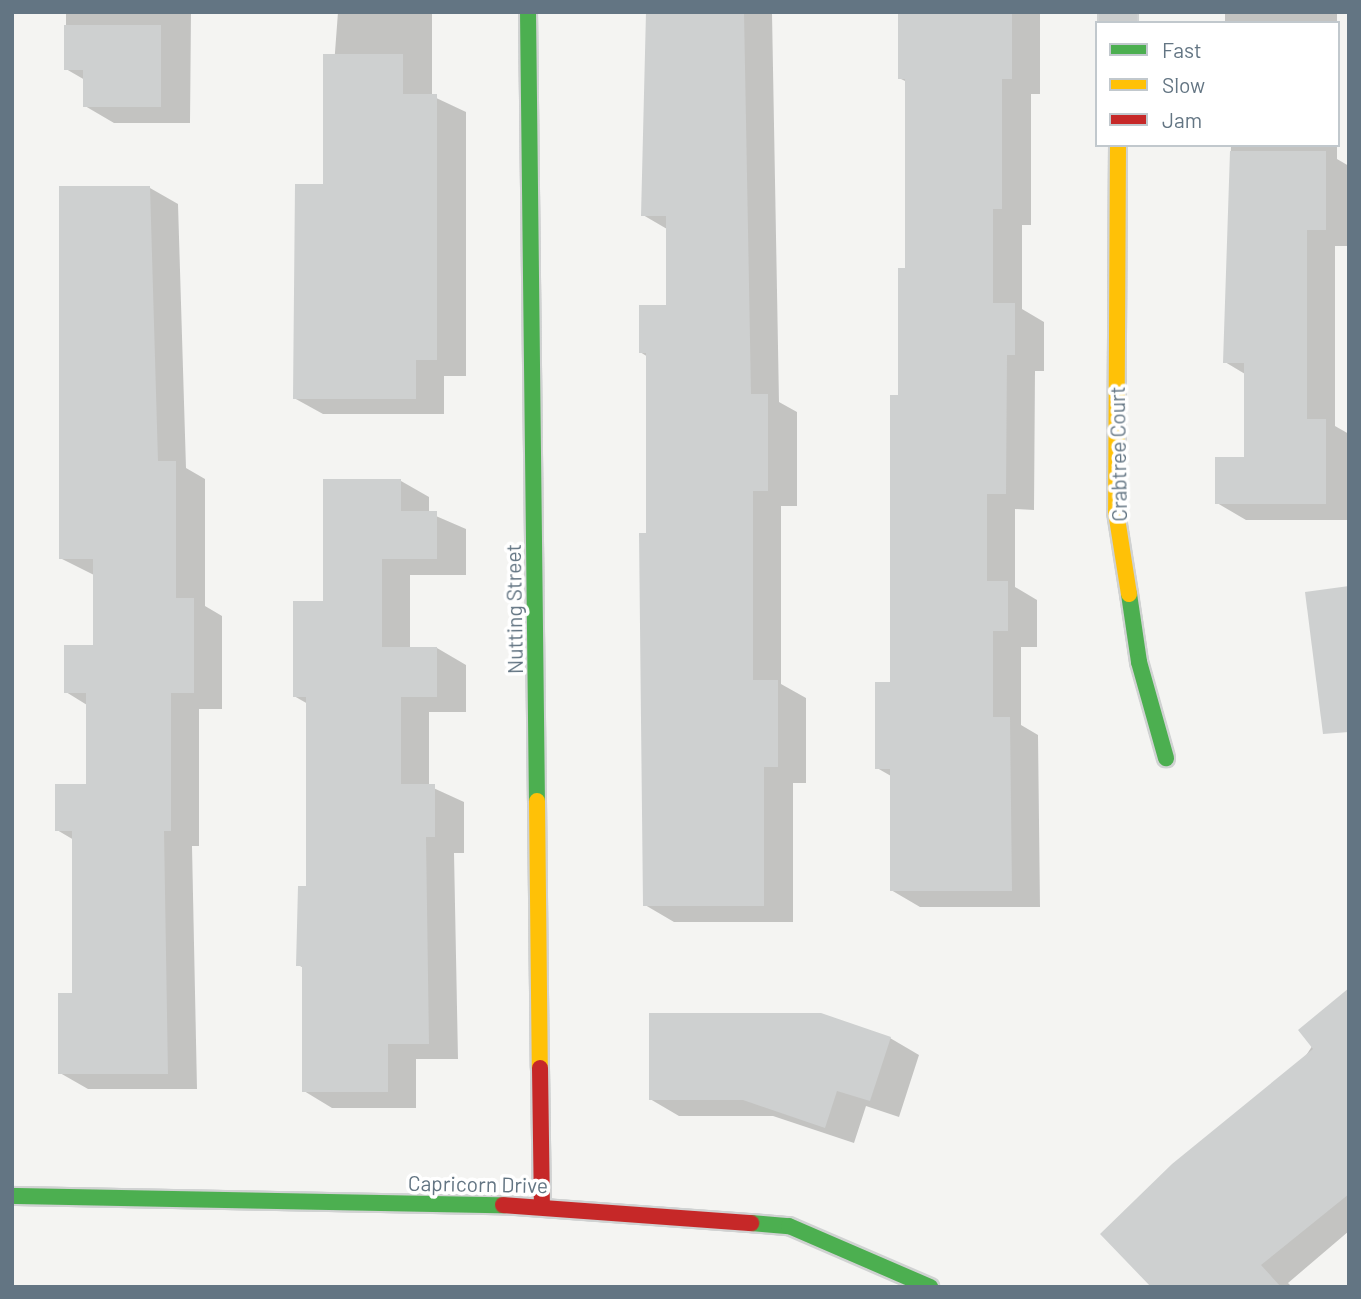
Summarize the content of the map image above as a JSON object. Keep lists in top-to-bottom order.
{
  "streets": {
    "street": ["Crabtree Court", "Nutting Street", "Capricorn Drive"]
  },
  "crossings": [
    ["Nutting Street", "Capricorn Drive"]
  ],
  "legend": ["Fast", "Slow", "Jam"]
}
